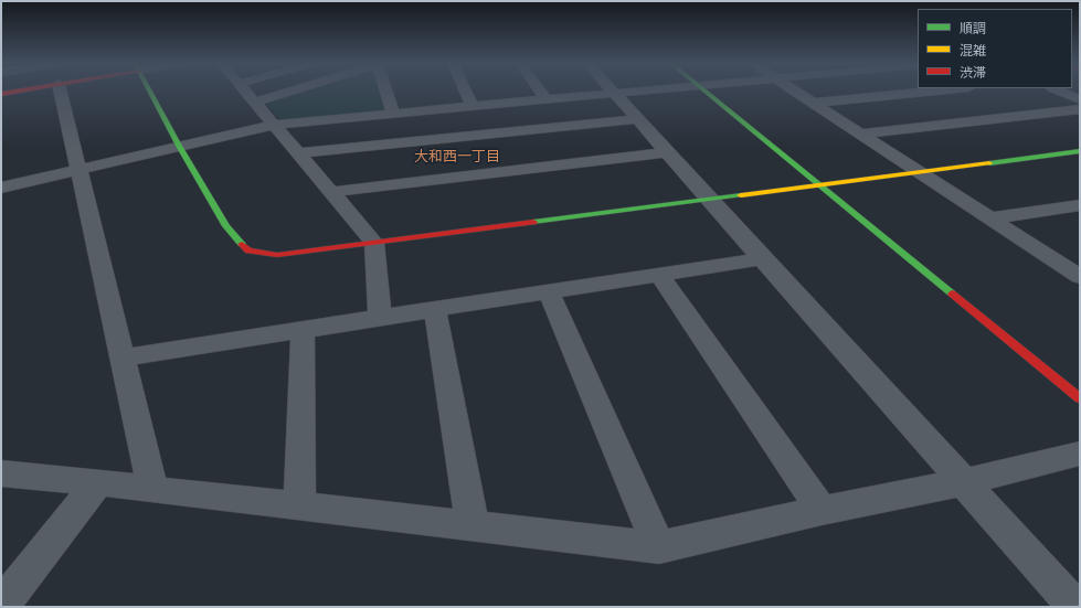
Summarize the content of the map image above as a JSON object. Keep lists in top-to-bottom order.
{
  "districts": ["大和西一丁目"],
  "legend": ["順調", "混雑", "渋滞"]
}
